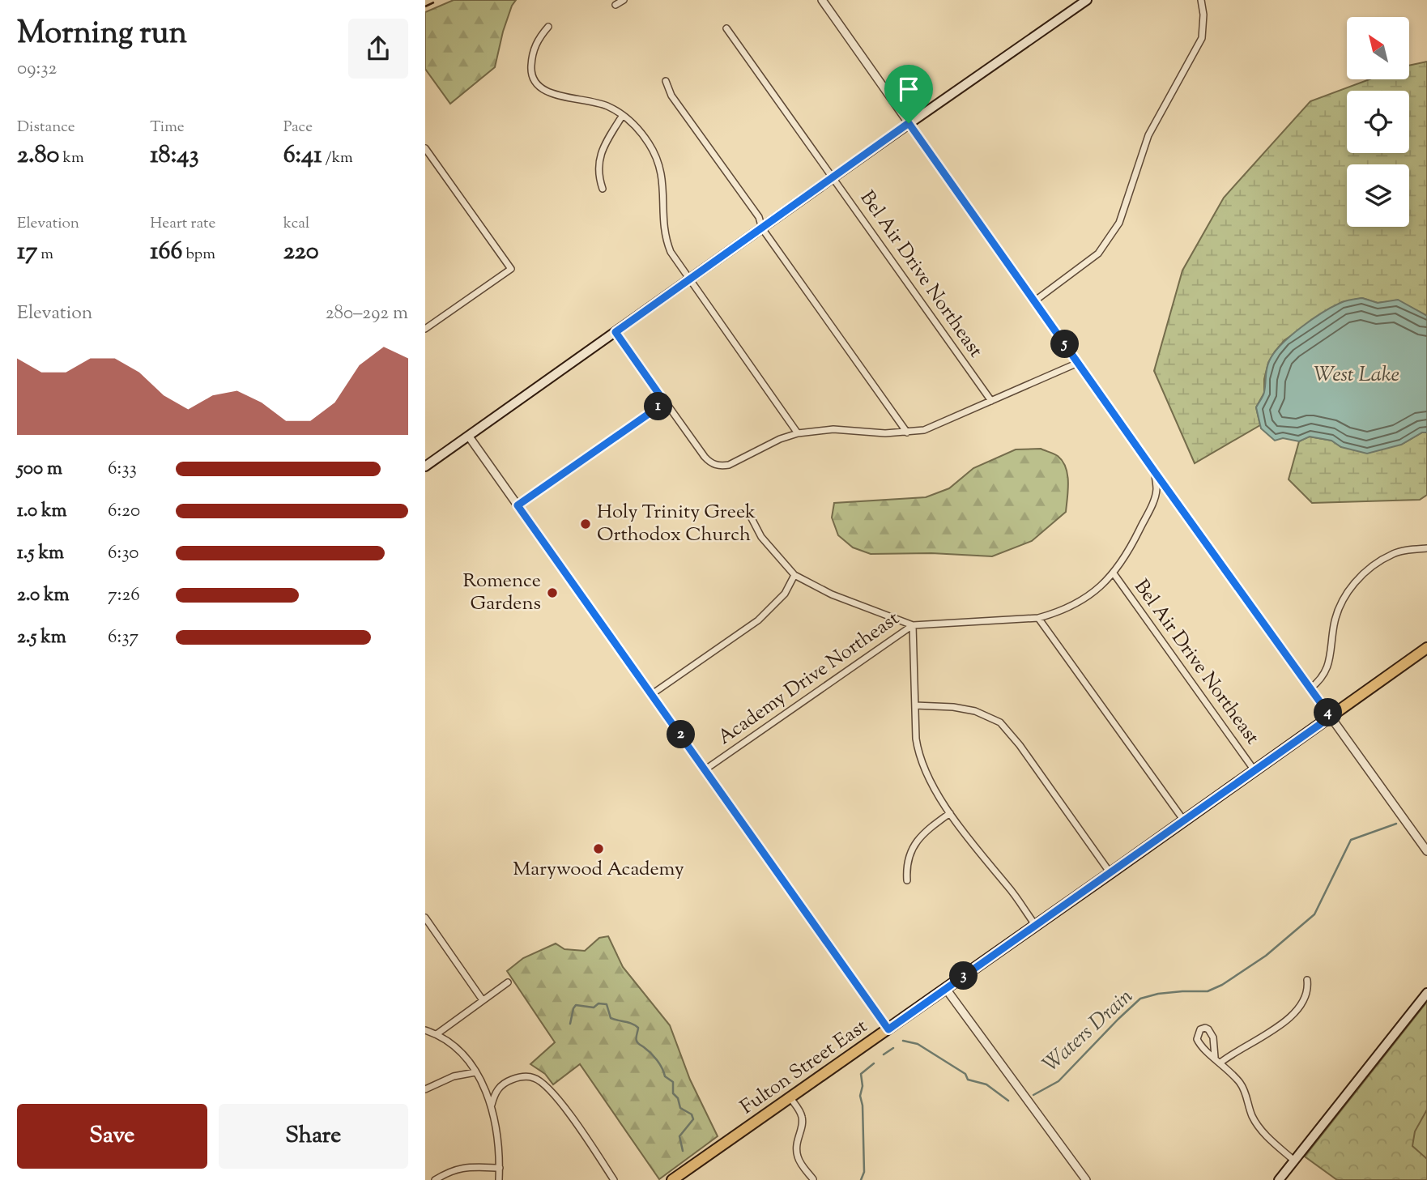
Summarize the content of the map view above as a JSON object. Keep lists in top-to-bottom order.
{
  "streets": {
    "main road": ["Fulton Street East"],
    "street": ["Bel Air Drive Northeast", "Academy Drive Northeast"]
  },
  "crossings": [
    ["Bel Air Drive Northeast", "Academy Drive Northeast"],
    ["Bel Air Drive Northeast", "Fulton Street East"]
  ],
  "water": ["West Lake", "Waters Drain"],
  "places": ["Holy Trinity Greek Orthodox Church", "Romence Gardens", "Marywood Academy"],
  "north": "top left",
  "page": {
    "heading": ["Morning run", "09:32"],
    "stats": [
      ["Distance", "2.80 km"],
      ["Time", "18:43"],
      ["Pace", "6:41 /km"],
      ["Elevation", "17 m"],
      ["Heart rate", "166 bpm"],
      ["kcal", "220"]
    ],
    "chart": ["Elevation", "280–292 m"],
    "pins": [
      "5",
      "1",
      "4",
      "2",
      "3"
    ],
    "list": [
      {
        "name": "500 m",
        "note": "6:33"
      },
      {
        "name": "1.0 km",
        "note": "6:20"
      },
      {
        "name": "1.5 km",
        "note": "6:30"
      },
      {
        "name": "2.0 km",
        "note": "7:26"
      },
      {
        "name": "2.5 km",
        "note": "6:37"
      }
    ],
    "buttons": ["Save", "Share"]
  }
}
